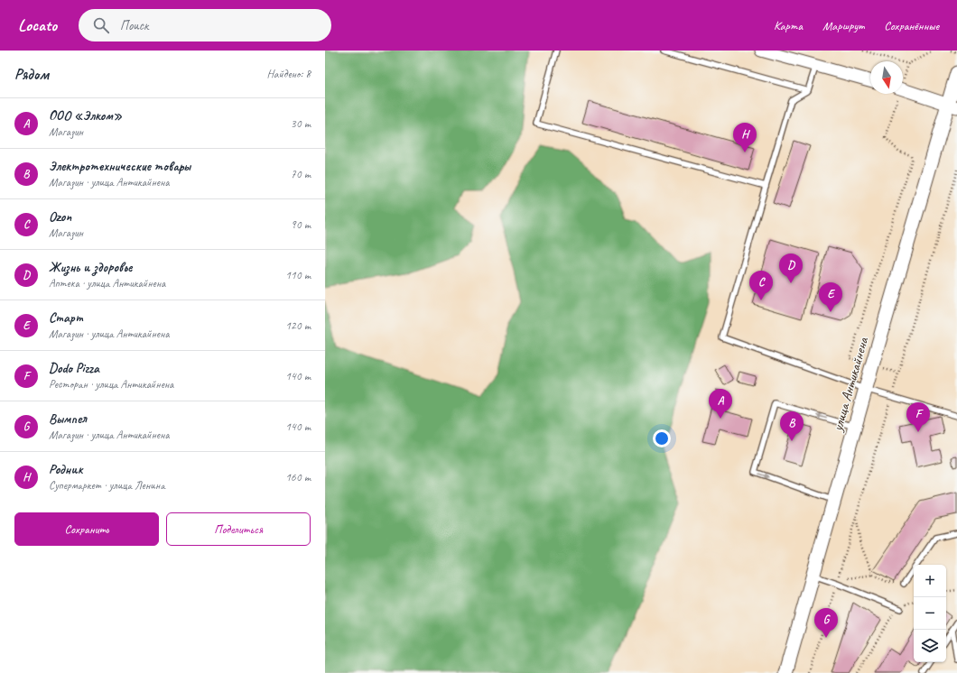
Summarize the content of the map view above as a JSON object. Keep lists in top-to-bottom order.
{
  "streets": {
    "main road": ["улица Антикайнена"]
  },
  "north": "bottom",
  "page": {
    "header": "Locato",
    "search": "Поиск",
    "nav": ["Карта", "Маршрут", "Сохранённые"],
    "heading": ["Рядом", "Найдено: 8"],
    "list": [
      {
        "mark": "A",
        "name": "ООО «Элком»",
        "note": "Магазин",
        "value": "30 m"
      },
      {
        "mark": "B",
        "name": "Электротехнические товары",
        "note": "Магазин · улица Антикайнена",
        "value": "70 m"
      },
      {
        "mark": "C",
        "name": "Ozon",
        "note": "Магазин",
        "value": "90 m"
      },
      {
        "mark": "D",
        "name": "Жизнь и здоровье",
        "note": "Аптека · улица Антикайнена",
        "value": "110 m"
      },
      {
        "mark": "E",
        "name": "Старт",
        "note": "Магазин · улица Антикайнена",
        "value": "120 m"
      },
      {
        "mark": "F",
        "name": "Dodo Pizza",
        "note": "Ресторан · улица Антикайнена",
        "value": "140 m"
      },
      {
        "mark": "G",
        "name": "Вымпел",
        "note": "Магазин · улица Антикайнена",
        "value": "140 m"
      },
      {
        "mark": "H",
        "name": "Родник",
        "note": "Супермаркет · улица Ленина",
        "value": "160 m"
      }
    ],
    "pins": [
      "H",
      "D",
      "C",
      "E",
      "A",
      "F",
      "B",
      "G"
    ],
    "buttons": ["Сохранить", "Поделиться"],
    "map_buttons": ["+", "−"]
  }
}
